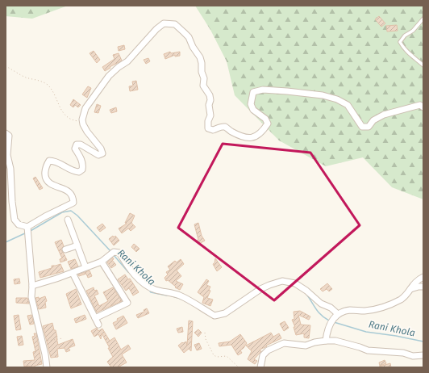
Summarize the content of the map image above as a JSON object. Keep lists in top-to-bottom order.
{
  "water": ["Rani Khola"]
}
